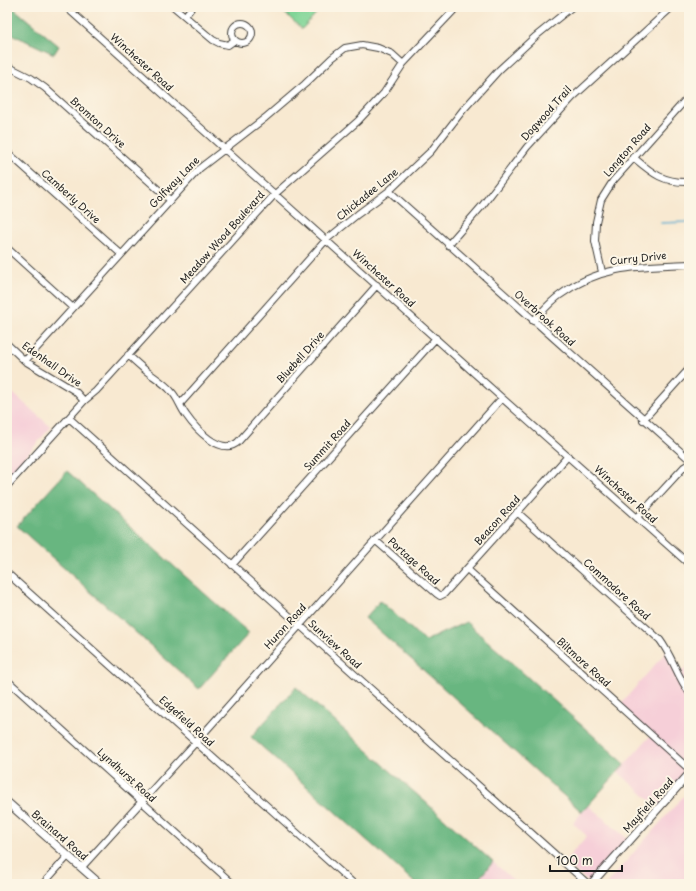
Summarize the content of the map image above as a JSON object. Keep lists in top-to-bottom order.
{
  "streets": {
    "main road": ["Mayfield Road", "Brainard Road"],
    "street": [
      "Winchester Road",
      "Dogwood Trail",
      "Bromton Drive",
      "Longton Road",
      "Golfway Lane",
      "Chickadee Lane",
      "Camberly Drive",
      "Meadow Wood Boulevard",
      "Curry Drive",
      "Overbrook Road",
      "Bluebell Drive",
      "Edenhall Drive",
      "Summit Road",
      "Beacon Road",
      "Portage Road",
      "Commodore Road",
      "Huron Road",
      "Sunview Road",
      "Biltmore Road",
      "Edgefield Road",
      "Lyndhurst Road"
    ]
  },
  "crossings": [
    ["Winchester Road", "Golfway Lane"],
    ["Winchester Road", "Chickadee Lane"],
    ["Winchester Road", "Meadow Wood Boulevard"],
    ["Winchester Road", "Bluebell Drive"],
    ["Winchester Road", "Summit Road"],
    ["Winchester Road", "Beacon Road"],
    ["Winchester Road", "Huron Road"],
    ["Dogwood Trail", "Overbrook Road"],
    ["Bromton Drive", "Golfway Lane"],
    ["Longton Road", "Curry Drive"],
    ["Golfway Lane", "Camberly Drive"],
    ["Golfway Lane", "Meadow Wood Boulevard"],
    ["Golfway Lane", "Edenhall Drive"],
    ["Chickadee Lane", "Overbrook Road"],
    ["Chickadee Lane", "Bluebell Drive"],
    ["Meadow Wood Boulevard", "Edenhall Drive"],
    ["Meadow Wood Boulevard", "Sunview Road"],
    ["Curry Drive", "Overbrook Road"],
    ["Summit Road", "Sunview Road"],
    ["Beacon Road", "Portage Road"],
    ["Beacon Road", "Commodore Road"],
    ["Beacon Road", "Biltmore Road"],
    ["Portage Road", "Huron Road"],
    ["Huron Road", "Sunview Road"],
    ["Huron Road", "Edgefield Road"],
    ["Huron Road", "Lyndhurst Road"],
    ["Huron Road", "Brainard Road"]
  ],
  "scale_bar": "100 m"
}
